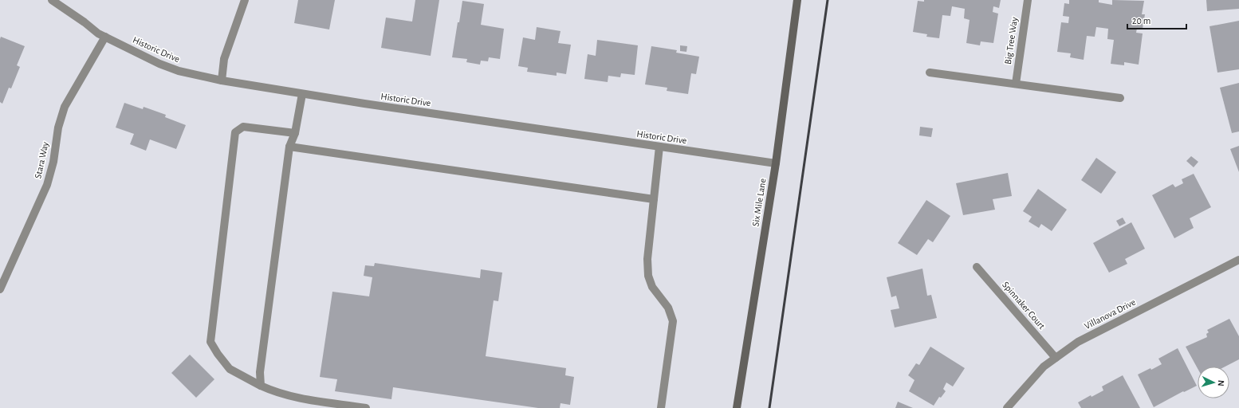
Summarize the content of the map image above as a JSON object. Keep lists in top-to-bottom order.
{
  "streets": {
    "street": [
      "Big Tree Way",
      "Historic Drive",
      "Stara Way",
      "Six Mile Lane",
      "Spinnaker Court",
      "Villanova Drive"
    ]
  },
  "crossings": [
    ["Historic Drive", "Stara Way"],
    ["Historic Drive", "Six Mile Lane"],
    ["Spinnaker Court", "Villanova Drive"]
  ],
  "scale_bar": "20 m",
  "north": "right"
}
